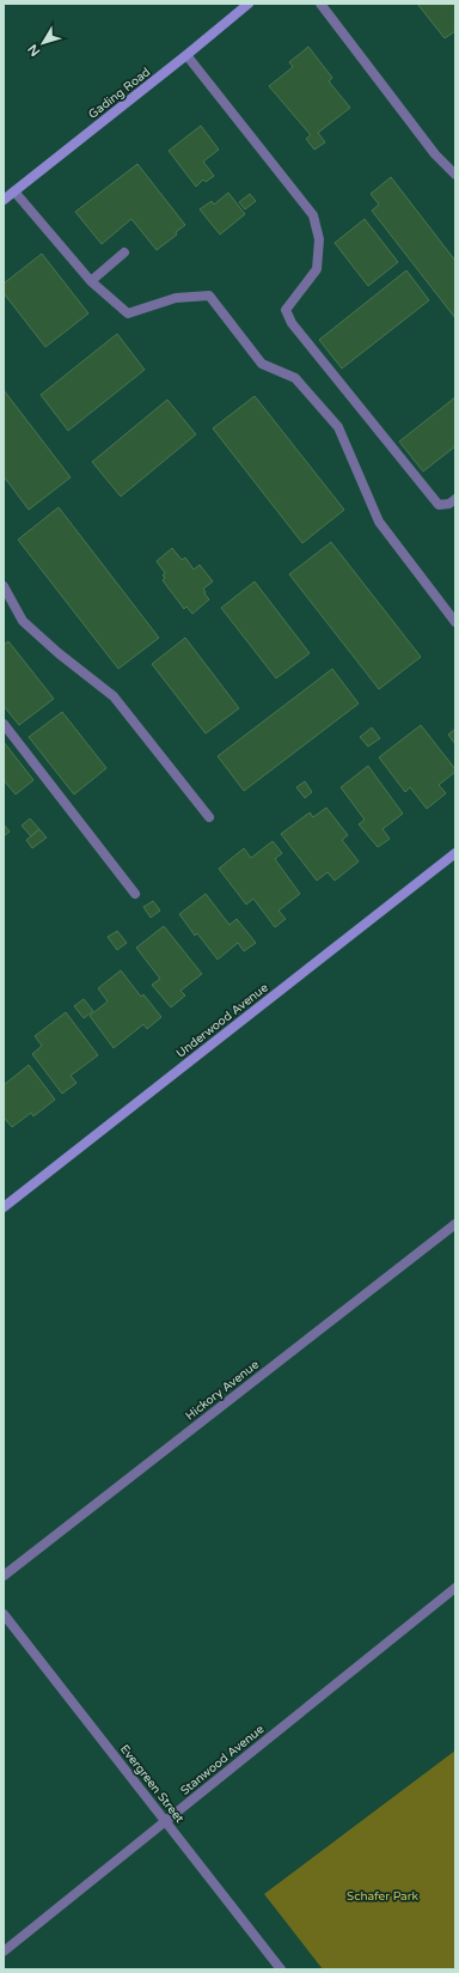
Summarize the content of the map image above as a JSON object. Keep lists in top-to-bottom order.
{
  "streets": {
    "street": [
      "Gading Road",
      "Underwood Avenue",
      "Hickory Avenue",
      "Stanwood Avenue",
      "Evergreen Street"
    ]
  },
  "crossings": [
    ["Stanwood Avenue", "Evergreen Street"]
  ],
  "parks": ["Schafer Park"],
  "north": "bottom left"
}
